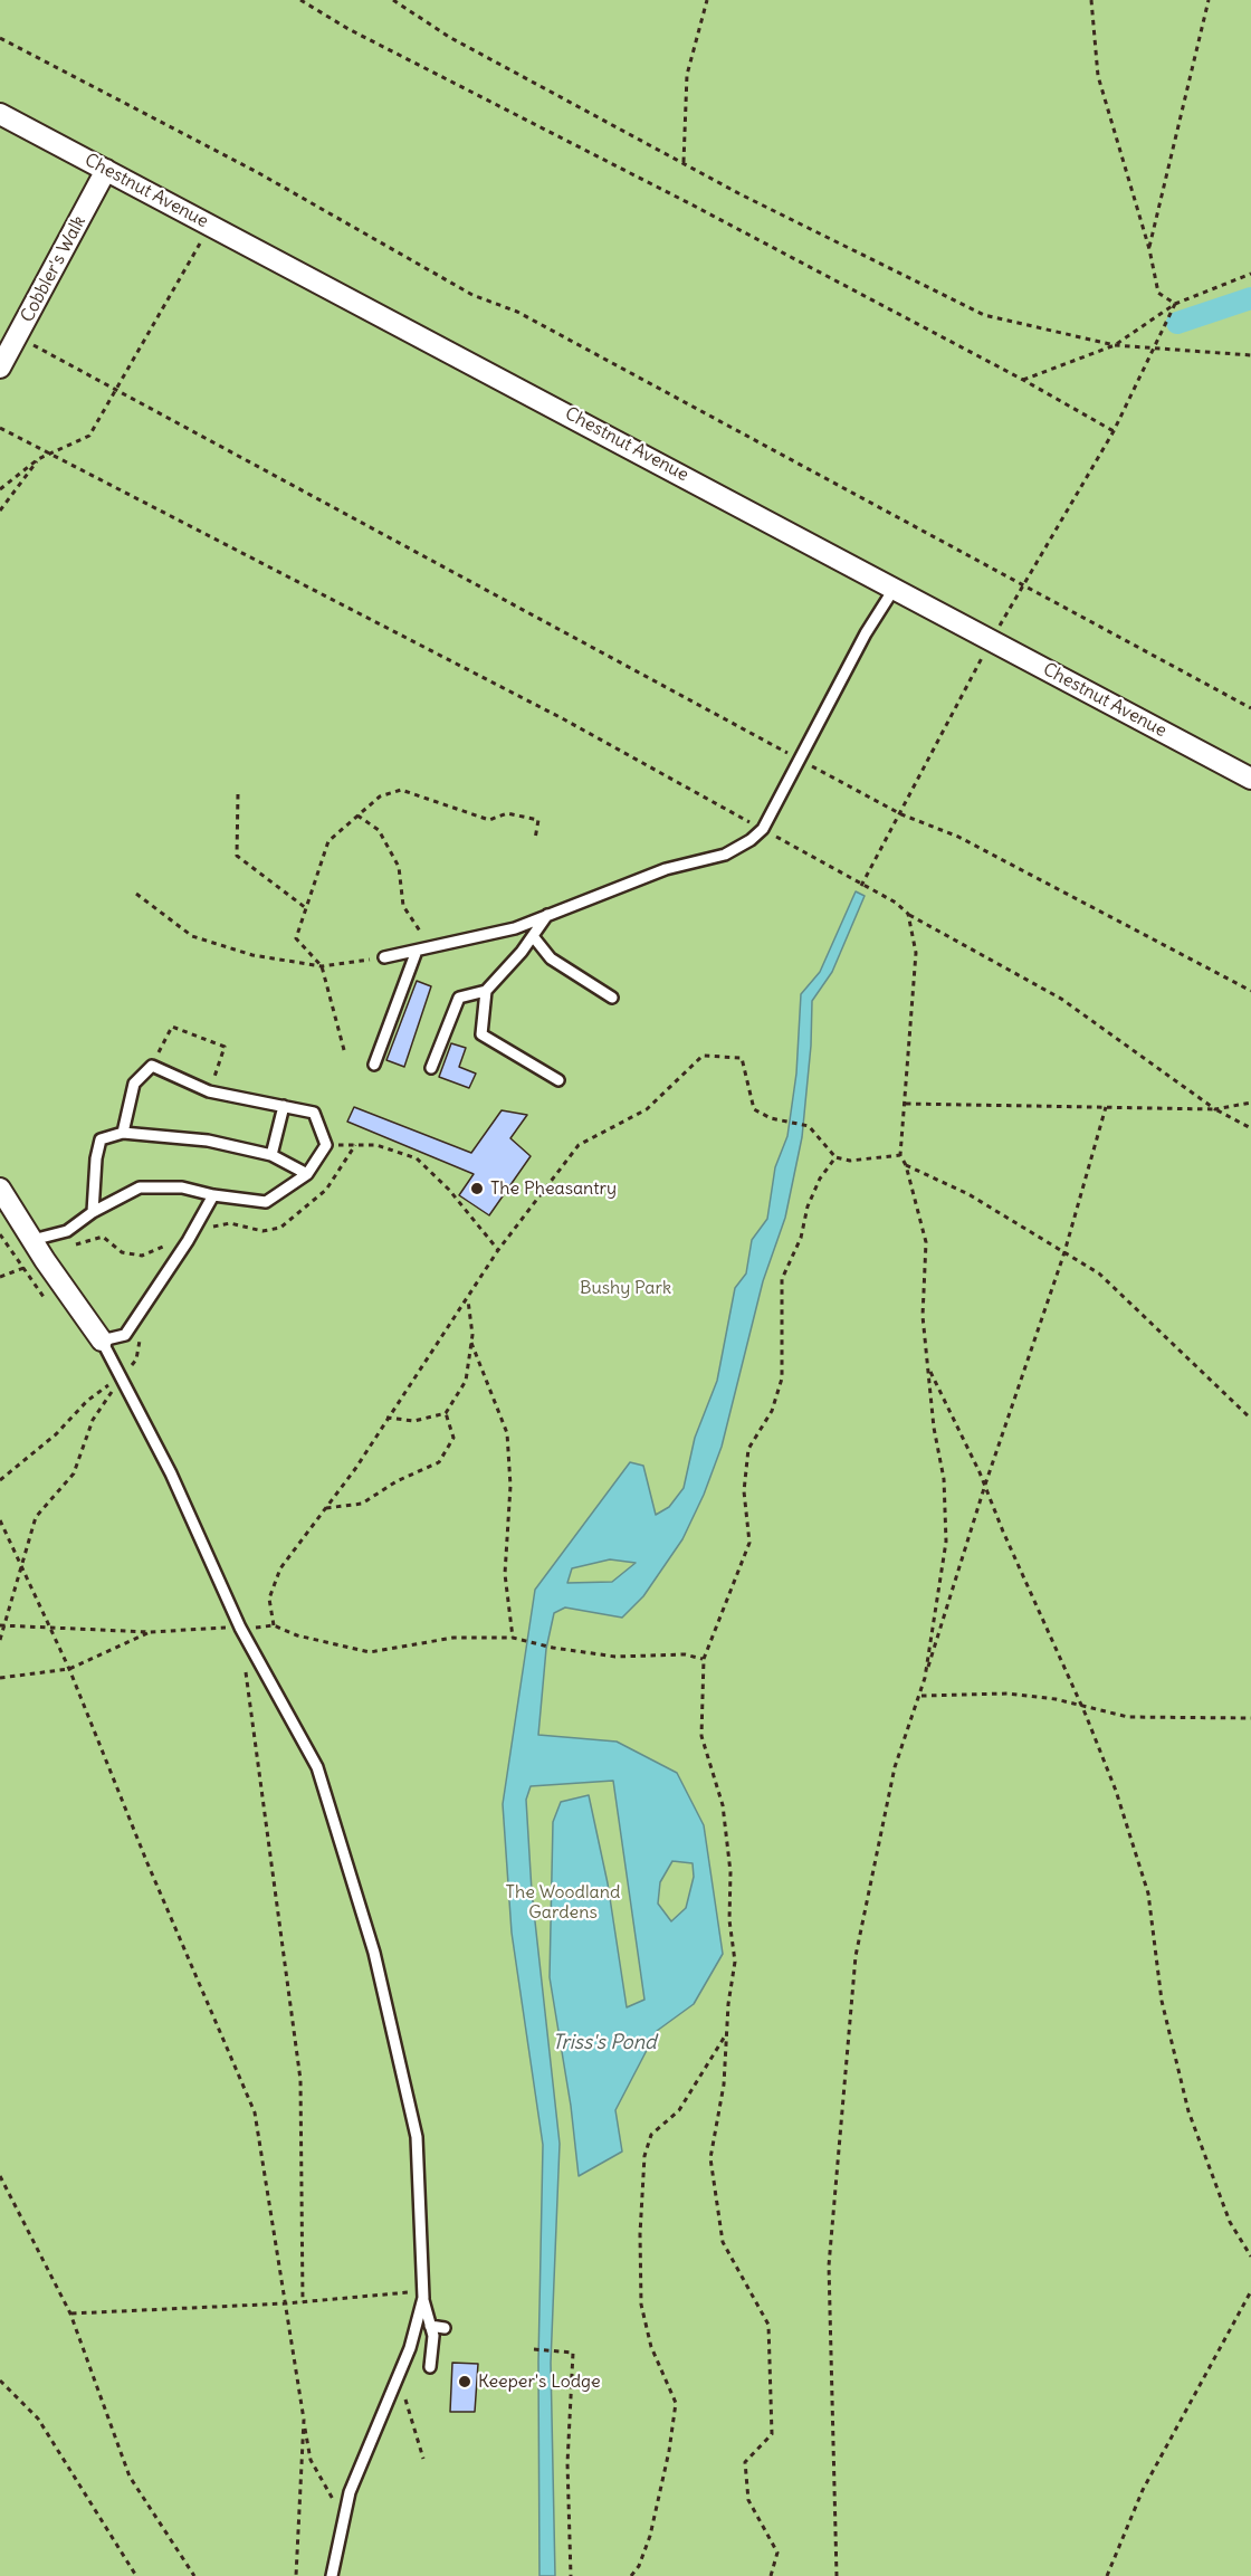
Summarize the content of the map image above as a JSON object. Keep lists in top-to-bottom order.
{
  "streets": {
    "street": ["Chestnut Avenue", "Cobbler's Walk"]
  },
  "crossings": [
    ["Chestnut Avenue", "Cobbler's Walk"]
  ],
  "water": ["Triss's Pond"],
  "parks": ["Bushy Park", "The Woodland Gardens"],
  "places": ["The Pheasantry", "Keeper's Lodge"]
}
